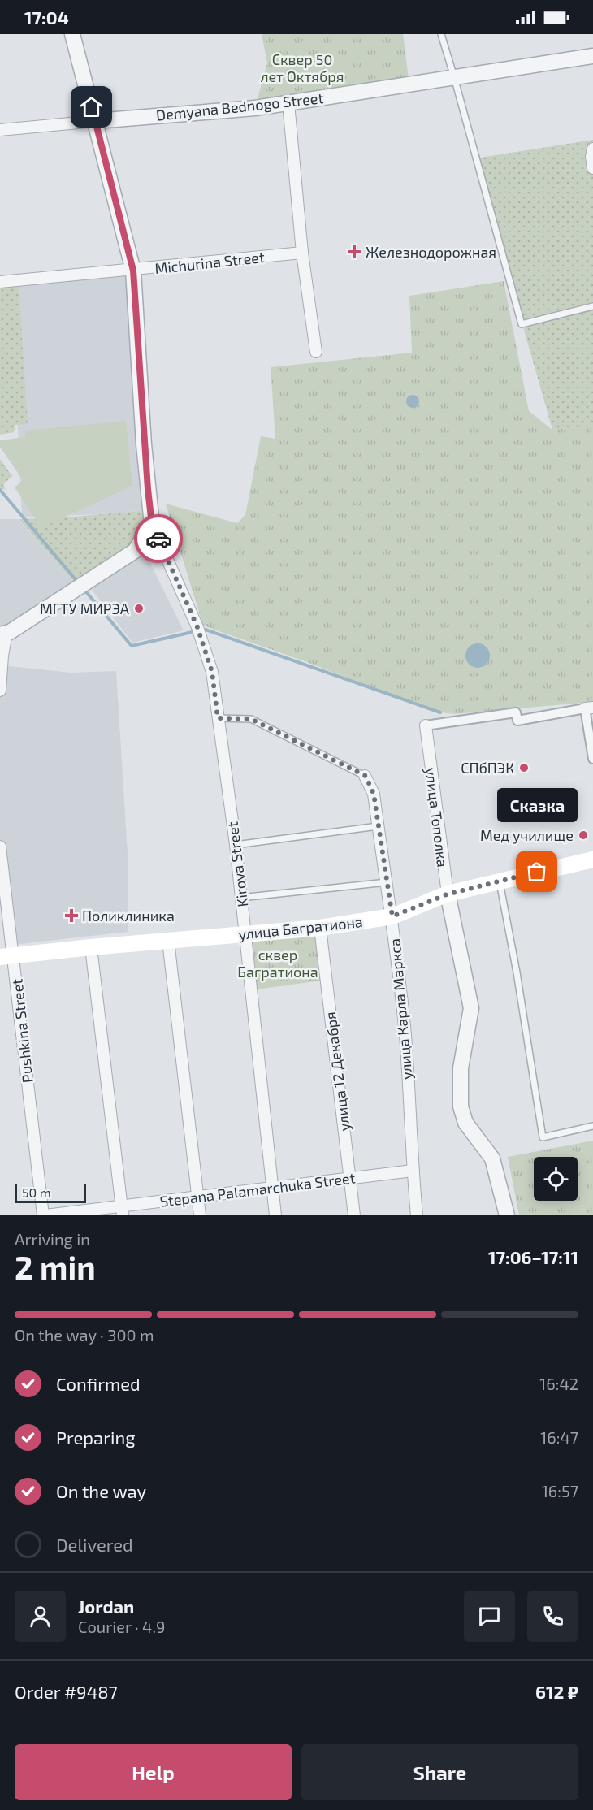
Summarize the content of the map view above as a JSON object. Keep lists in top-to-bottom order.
{
  "streets": {
    "main road": ["улица Багратиона"],
    "street": [
      "Demyana Bednogo Street",
      "Michurina Street",
      "улица Тополка",
      "Kirova Street",
      "улица Карла Маркса",
      "Pushkina Street",
      "улица 12 Декабря",
      "Stepana Palamarchuka Street"
    ]
  },
  "crossings": [
    ["улица Тополка", "улица Багратиона"],
    ["Kirova Street", "улица Багратиона"],
    ["Kirova Street", "Stepana Palamarchuka Street"],
    ["улица Багратиона", "улица Карла Маркса"],
    ["улица Багратиона", "Pushkina Street"],
    ["улица Багратиона", "улица 12 Декабря"],
    ["улица Карла Маркса", "Stepana Palamarchuka Street"],
    ["Pushkina Street", "Stepana Palamarchuka Street"],
    ["улица 12 Декабря", "Stepana Palamarchuka Street"]
  ],
  "parks": ["Сквер 50 лет Октября", "сквер Багратиона"],
  "places": {
    "health": ["Железнодорожная", "Поликлиника"],
    "other": [
      "МГТУ МИРЭА",
      "СПбПЭК",
      "Мед училище",
      "Сказка"
    ]
  },
  "scale_bar": "50 m",
  "page": {
    "status": "17:04",
    "bubble": "Сказка",
    "scale": "50 m",
    "heading": ["2 min", "Arriving in", "17:06–17:11"],
    "panel": [
      "Jordan",
      "Courier · 4.9",
      "Order #9487",
      "612 ₽"
    ],
    "bar": "On the way · 300 m",
    "list": [
      ["Confirmed", "16:42"],
      ["Preparing", "16:47"],
      ["On the way", "16:57"],
      "Delivered"
    ],
    "buttons": ["Help", "Share"]
  }
}
